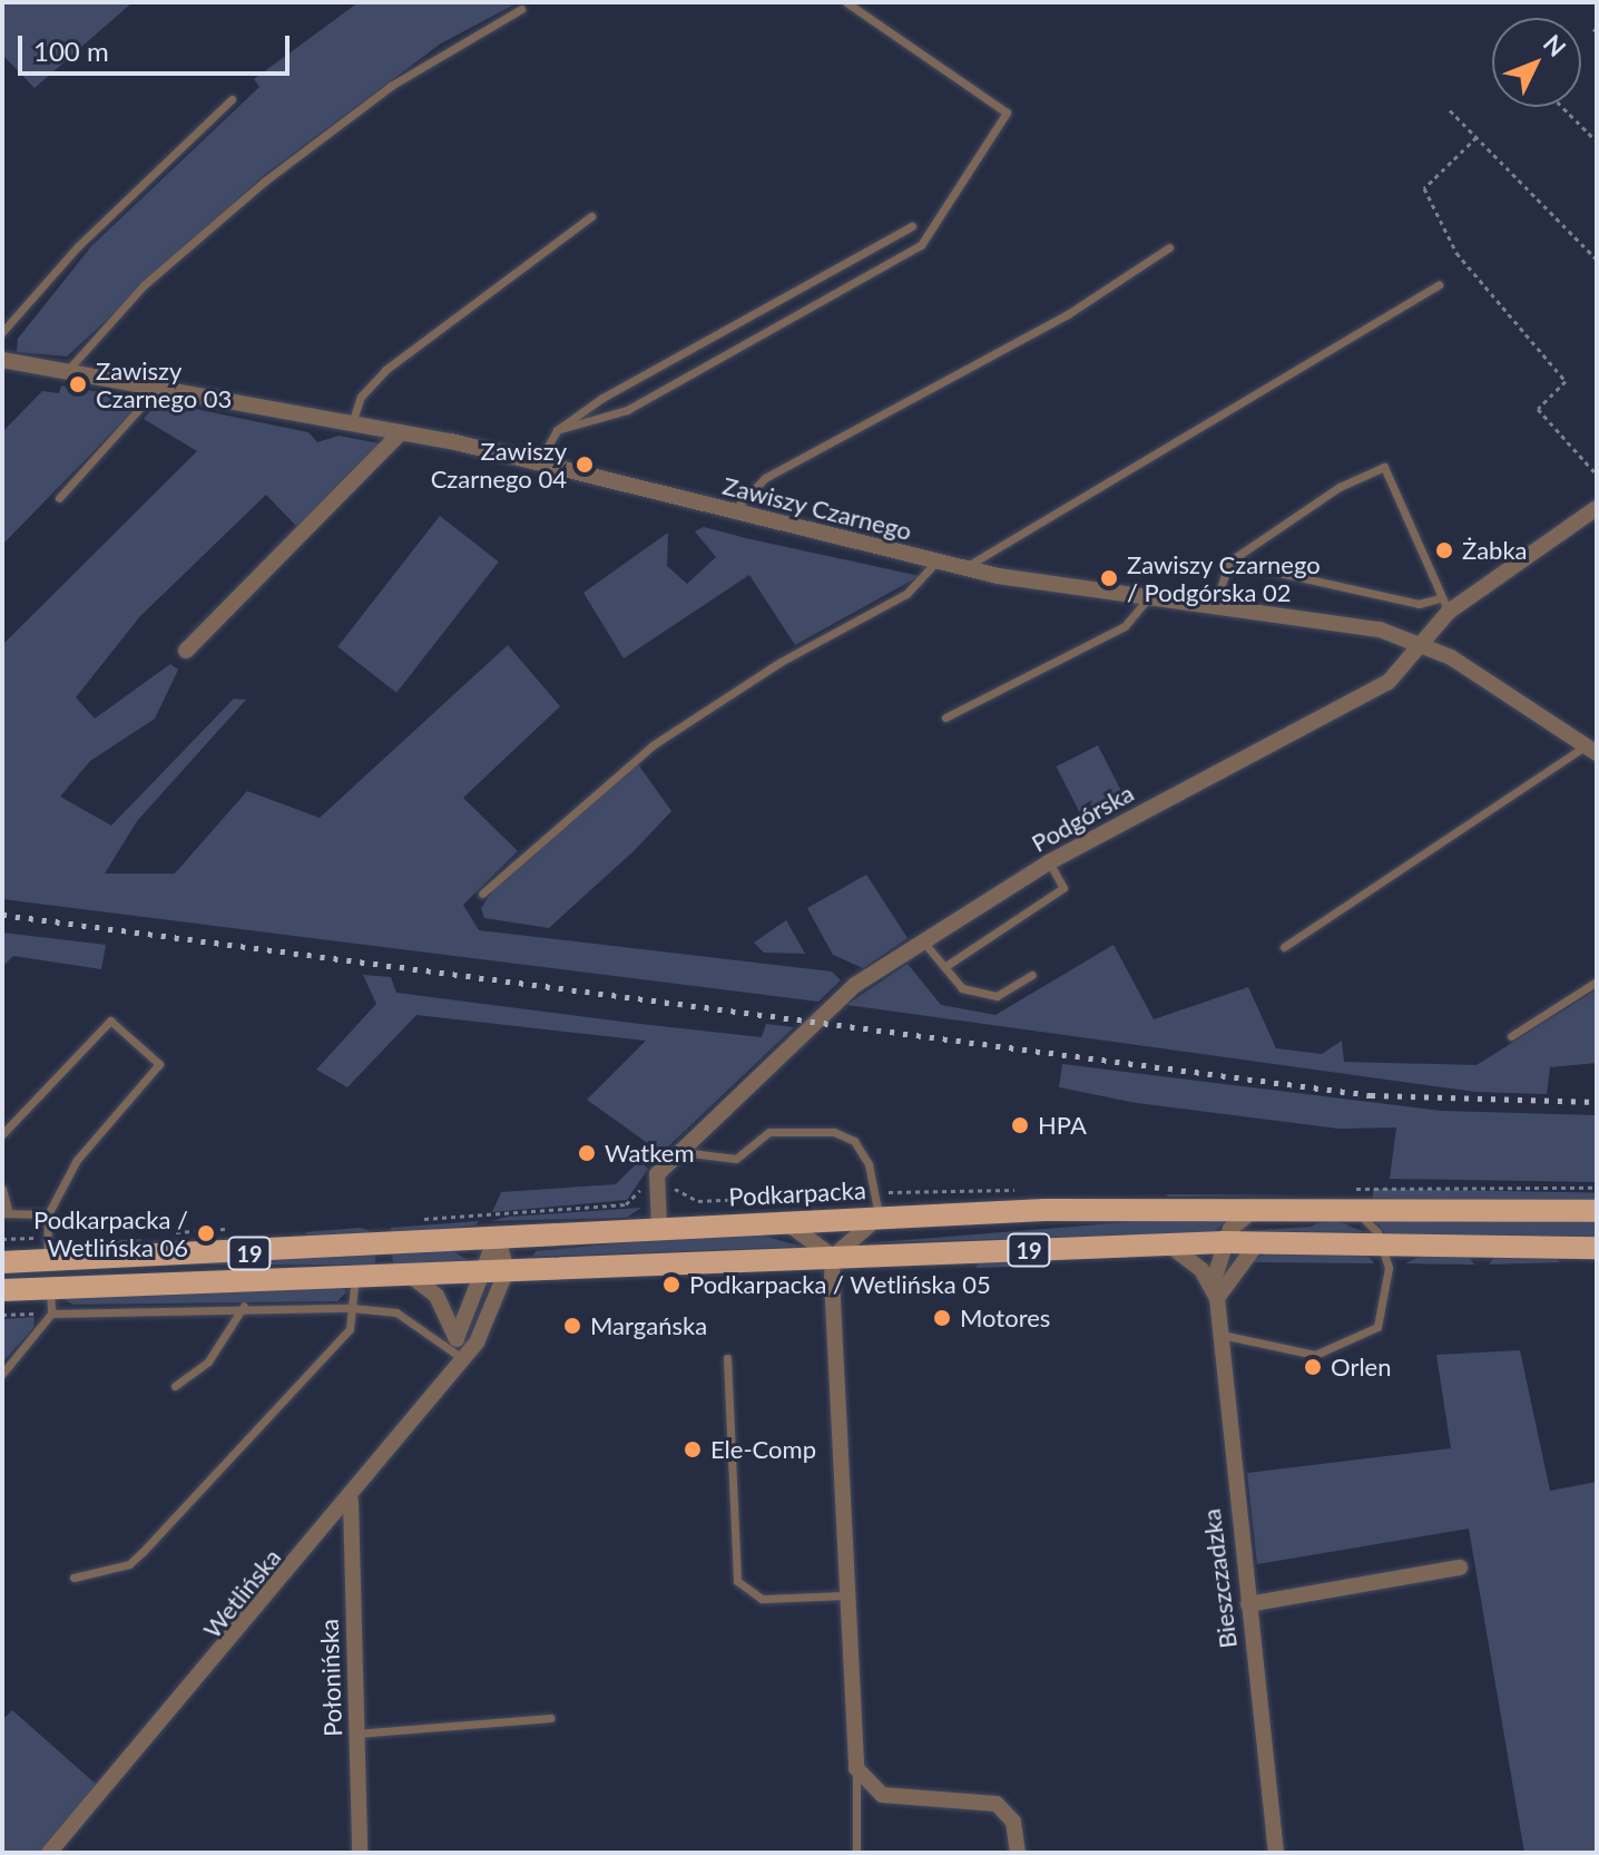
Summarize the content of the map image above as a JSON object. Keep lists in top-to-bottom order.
{
  "streets": {
    "main road": ["Podkarpacka", "19"],
    "street": [
      "Zawiszy Czarnego",
      "Podgórska",
      "Bieszczadzka",
      "Wetlińska",
      "Połonińska"
    ]
  },
  "crossings": [
    ["Zawiszy Czarnego", "Podgórska"],
    ["Podgórska", "Podkarpacka"],
    ["19", "Bieszczadzka"],
    ["19", "Wetlińska"],
    ["Wetlińska", "Połonińska"]
  ],
  "places": [
    "Zawiszy Czarnego 03",
    "Zawiszy Czarnego 04",
    "Żabka",
    "Zawiszy Czarnego / Podgórska 02",
    "HPA",
    "Watkem",
    "Podkarpacka / Wetlińska 06",
    "Podkarpacka / Wetlińska 05",
    "Motores",
    "Margańska",
    "Orlen",
    "Ele-Comp"
  ],
  "scale_bar": "100 m",
  "north": "top right"
}
